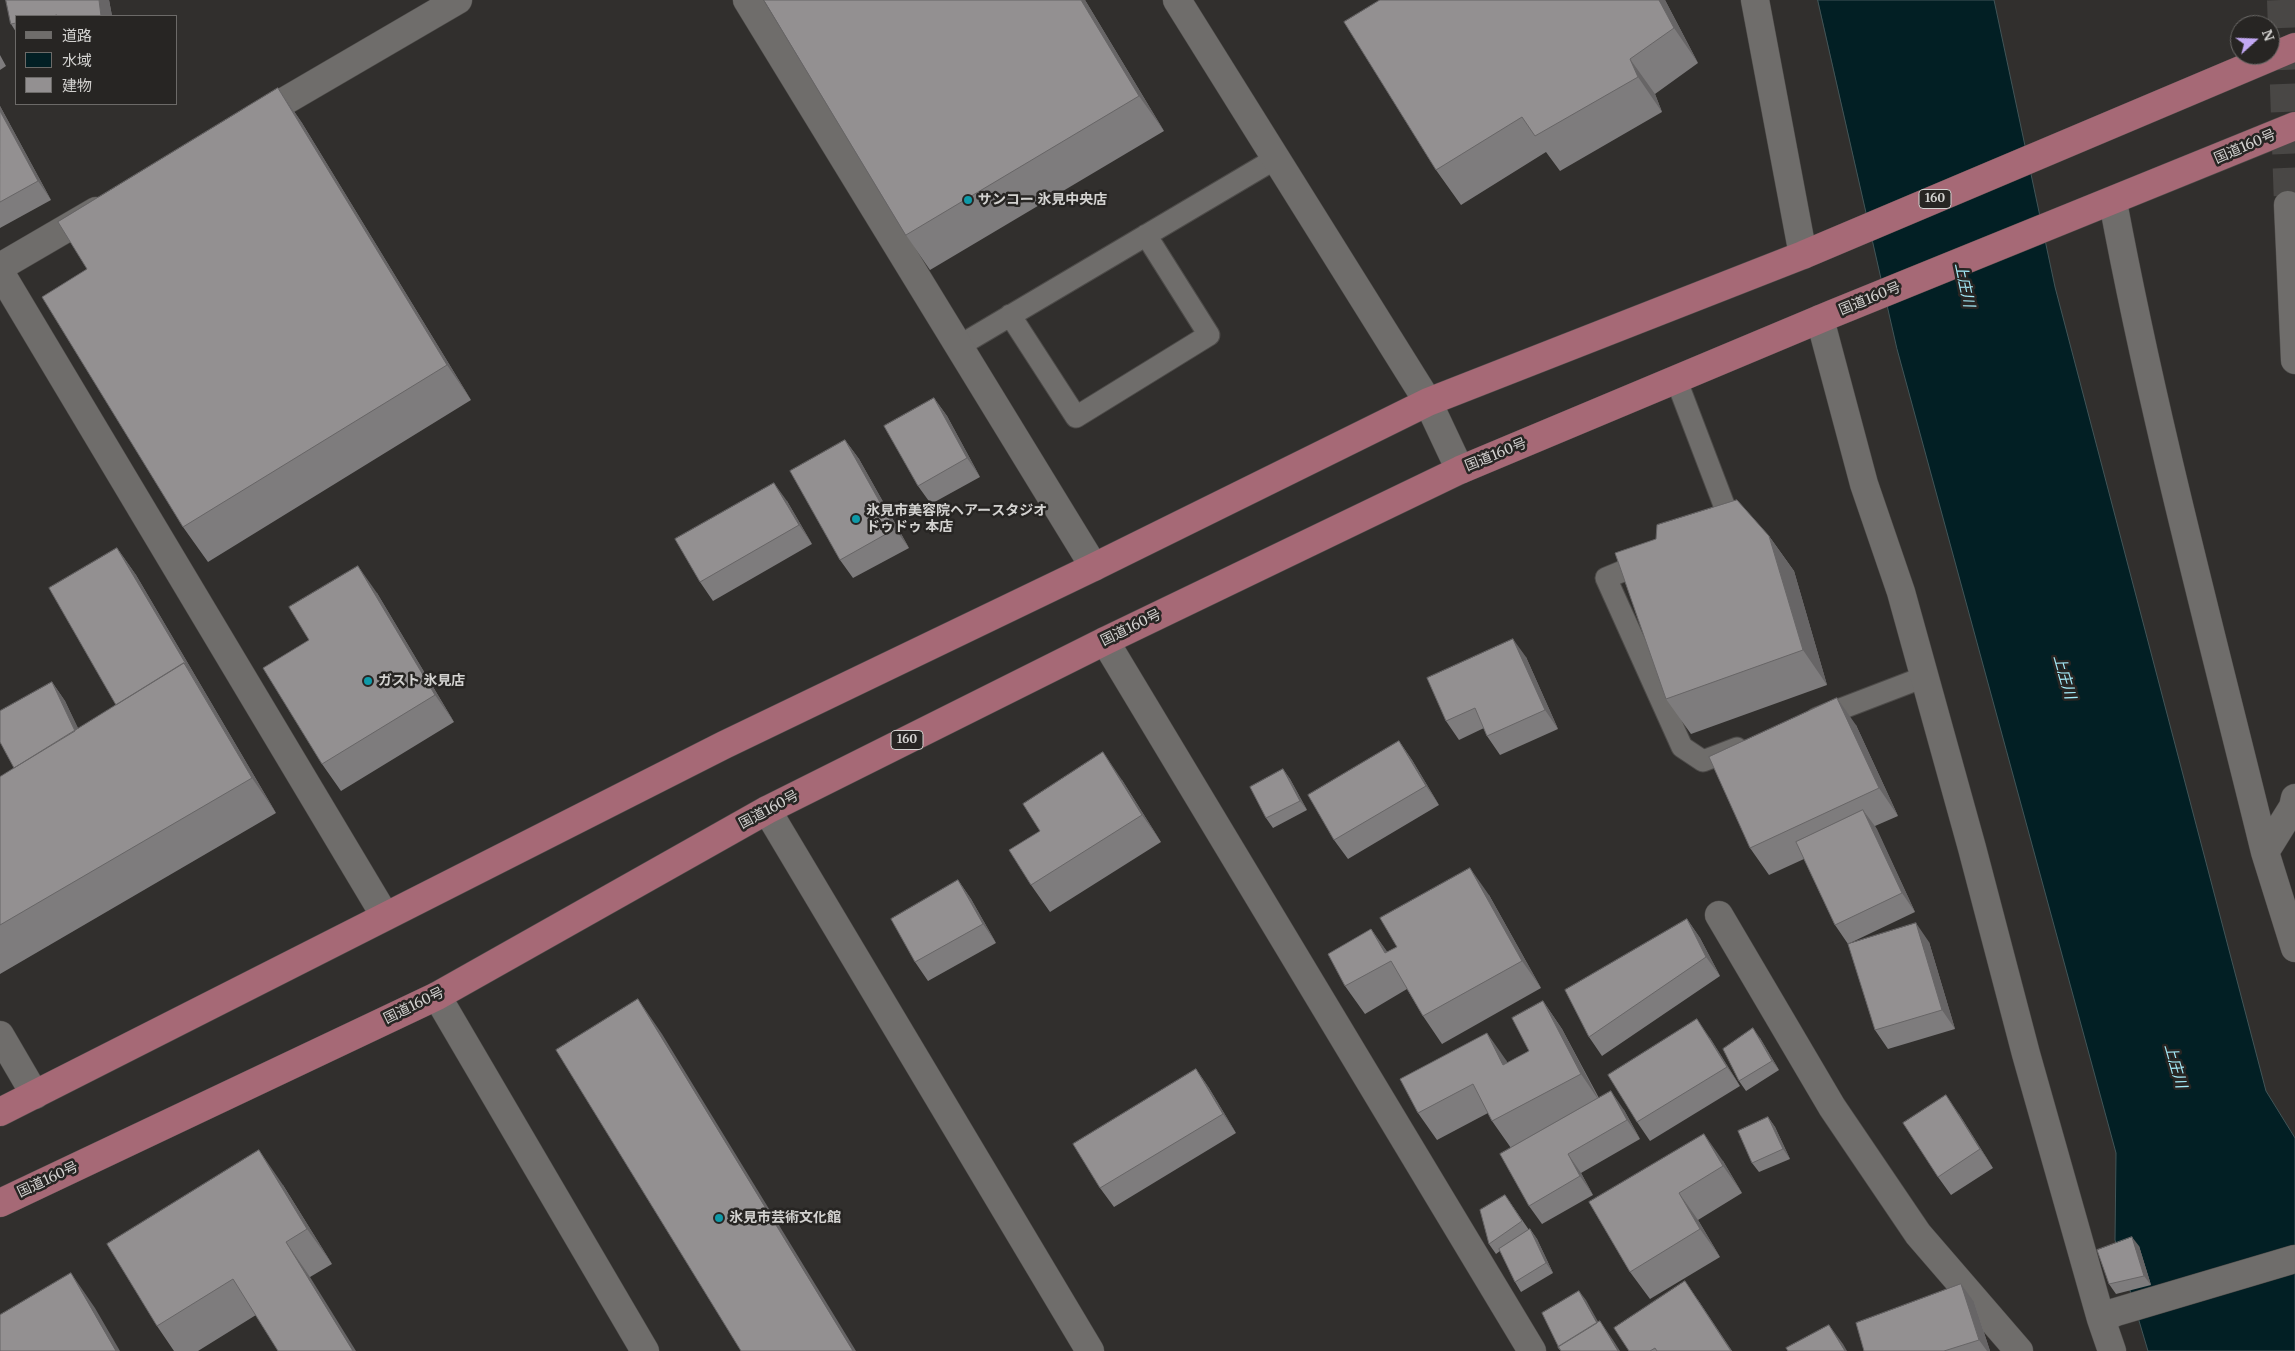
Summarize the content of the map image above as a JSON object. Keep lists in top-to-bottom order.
{
  "streets": {
    "highway": ["国道160号", "160"]
  },
  "water": ["上庄川"],
  "places": [
    "サンコー 氷見中央店",
    "氷見市美容院ヘアースタジオ ドゥドゥ 本店",
    "ガスト 氷見店",
    "氷見市芸術文化館"
  ],
  "legend": ["道路", "水域", "建物"],
  "north": "right"
}
